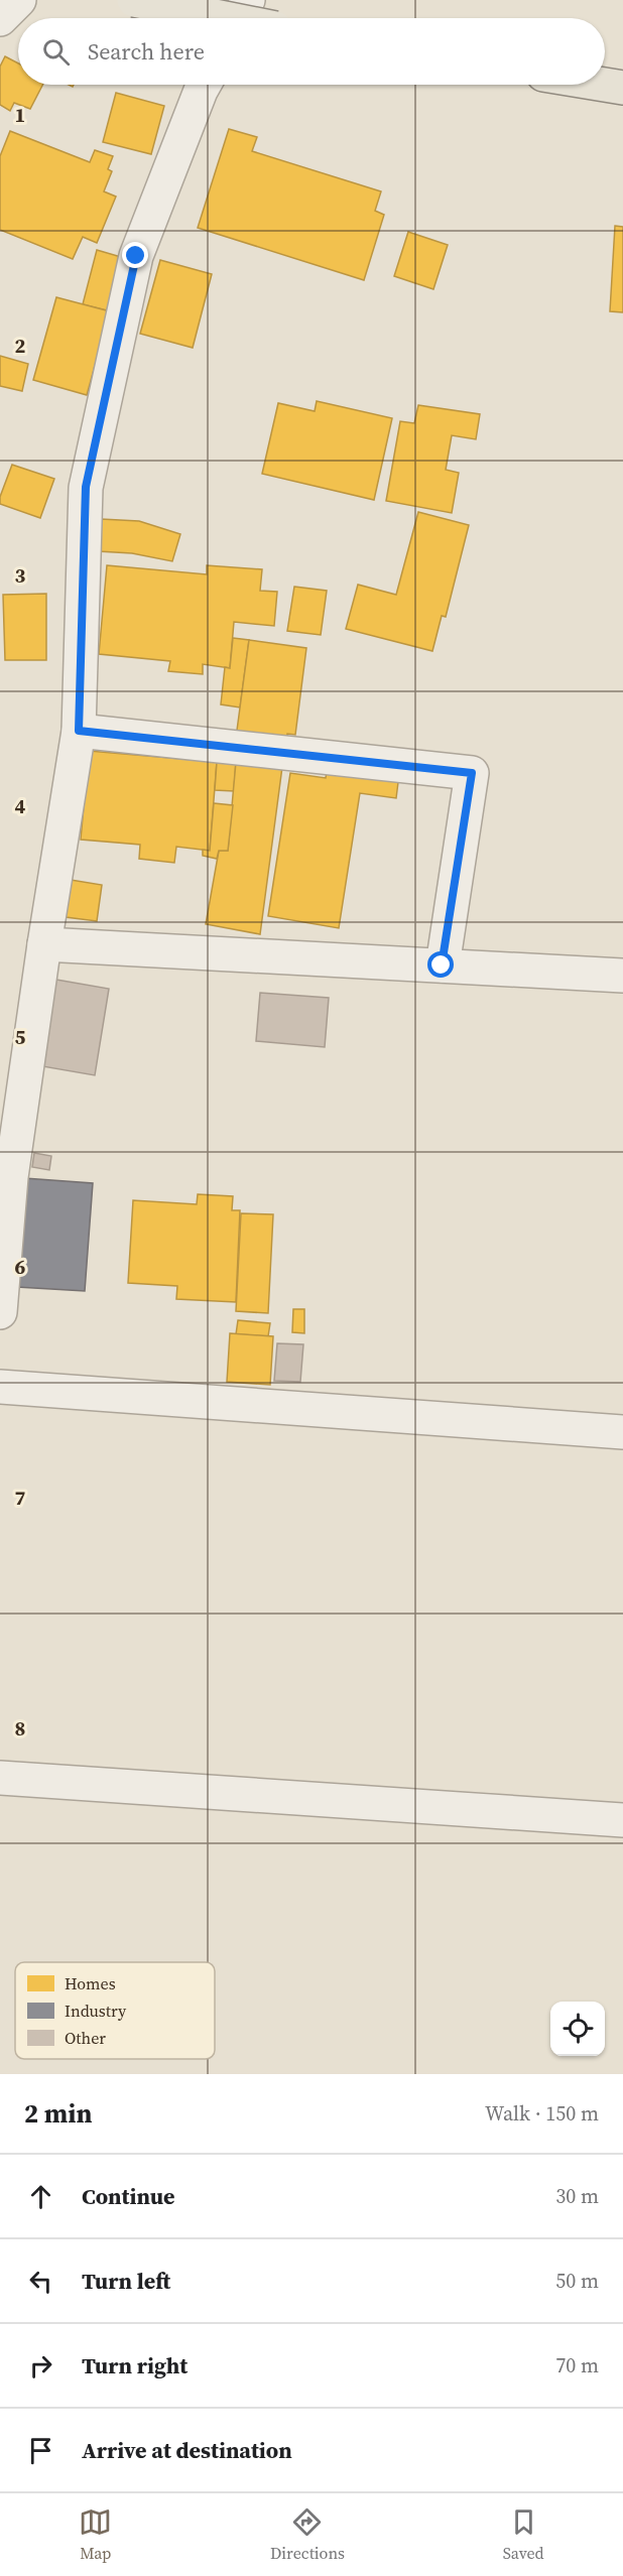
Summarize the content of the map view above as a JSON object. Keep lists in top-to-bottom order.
{
  "legend": ["Homes", "Industry", "Other"],
  "page": {
    "search": "Search here",
    "heading": ["2 min", "Walk · 150 m"],
    "list": [
      ["Continue", "30 m"],
      ["Turn left", "50 m"],
      ["Turn right", "70 m"],
      "Arrive at destination"
    ],
    "nav": ["Map", "Directions", "Saved"]
  },
  "grid": {
    "rows": [
      "1",
      "2",
      "3",
      "4",
      "5",
      "6",
      "7",
      "8"
    ]
  }
}
